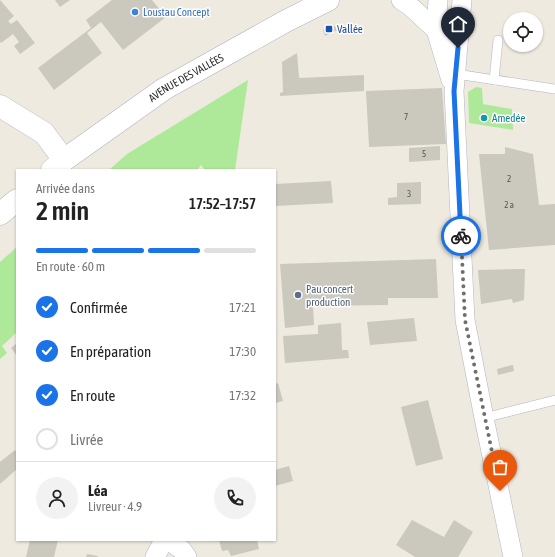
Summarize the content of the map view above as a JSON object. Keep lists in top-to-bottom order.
{
  "streets": {
    "street": ["AVENUE DES VALLÉES"]
  },
  "places": {
    "other": ["Loustau Concept", "Amedée", "Pau concert production"],
    "transit": ["Vallée"]
  },
  "house_numbers": [
    "7",
    "5",
    "2",
    "3",
    "2 a"
  ],
  "page": {
    "heading": ["2 min", "Arrivée dans", "17:52–17:57"],
    "panel": ["Léa", "Livreur · 4.9"],
    "bar": "En route · 60 m",
    "list": [
      ["Confirmée", "17:21"],
      ["En préparation", "17:30"],
      ["En route", "17:32"],
      "Livrée"
    ]
  }
}
